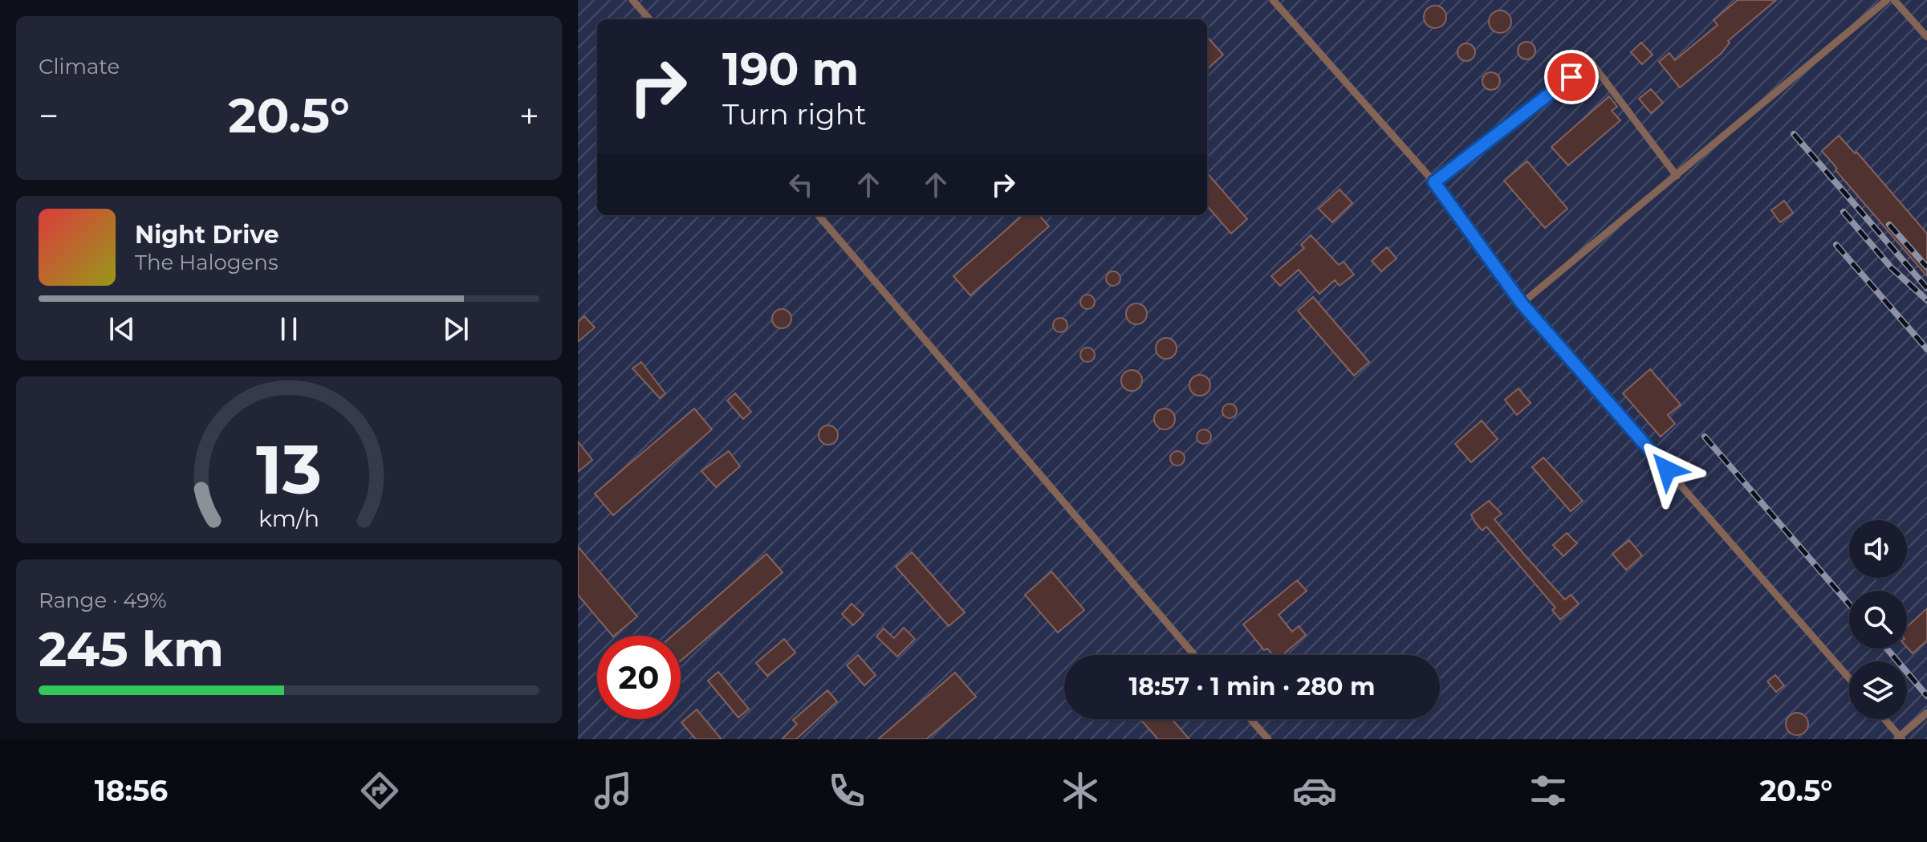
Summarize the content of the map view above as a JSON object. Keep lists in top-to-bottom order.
{
  "page": {
    "tile": [
      "Climate",
      ["Range · 49%", "245 km"]
    ],
    "turn": ["190 m", "Turn right"],
    "heat": ["−", "20.5°", "+"],
    "song": ["Night Drive", "The Halogens"],
    "limit": "20",
    "trip": "18:57 · 1 min · 280 m",
    "tabs": ["18:56", "20.5°"],
    "gauge": ["13", "km/h"]
  }
}
